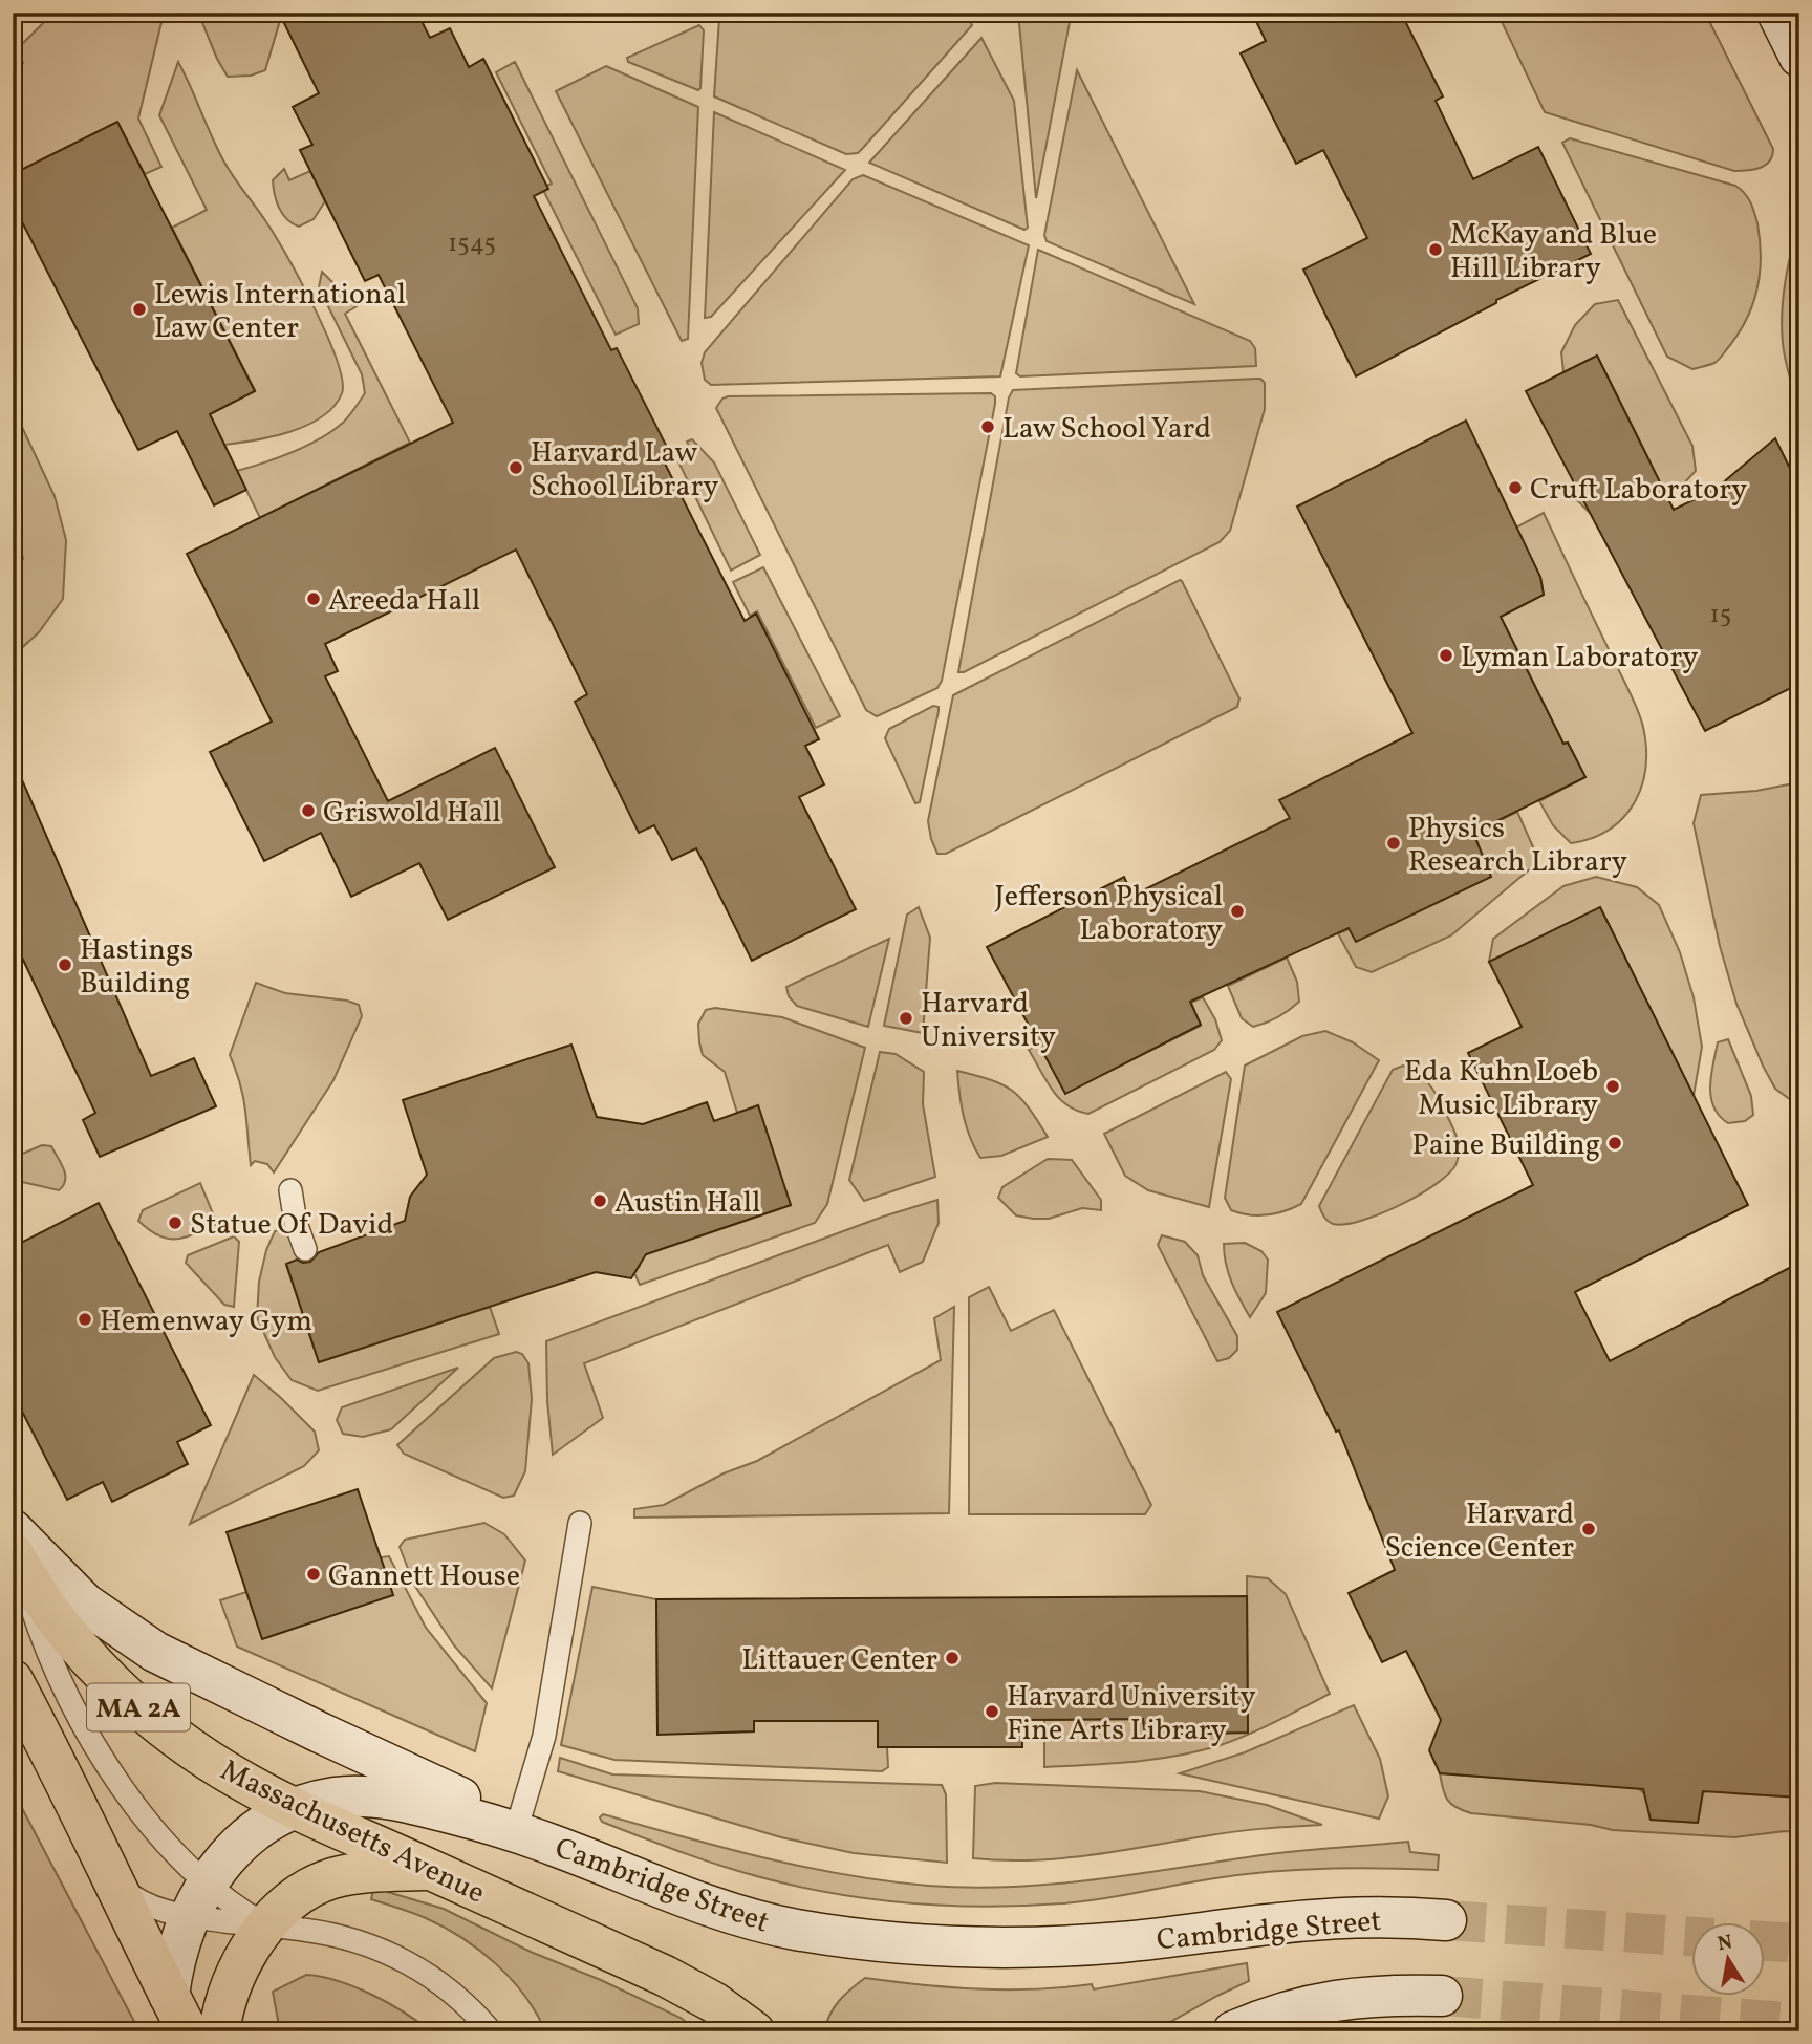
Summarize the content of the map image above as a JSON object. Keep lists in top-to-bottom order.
{
  "streets": {
    "main road": ["MA 2A", "Massachusetts Avenue", "Cambridge Street"]
  },
  "crossings": [
    ["MA 2A", "Cambridge Street"],
    ["Massachusetts Avenue", "Cambridge Street"]
  ],
  "places": [
    "McKay and Blue Hill Library",
    "Lewis International Law Center",
    "Law School Yard",
    "Harvard Law School Library",
    "Cruft Laboratory",
    "Areeda Hall",
    "Lyman Laboratory",
    "Griswold Hall",
    "Physics Research Library",
    "Jefferson Physical Laboratory",
    "Hastings Building",
    "Harvard University",
    "Eda Kuhn Loeb Music Library",
    "Paine Building",
    "Austin Hall",
    "Statue Of David",
    "Hemenway Gym",
    "Harvard Science Center",
    "Gannett House",
    "Littauer Center",
    "Harvard University Fine Arts Library"
  ],
  "house_numbers": ["1545", "15"],
  "north": "top"
}
